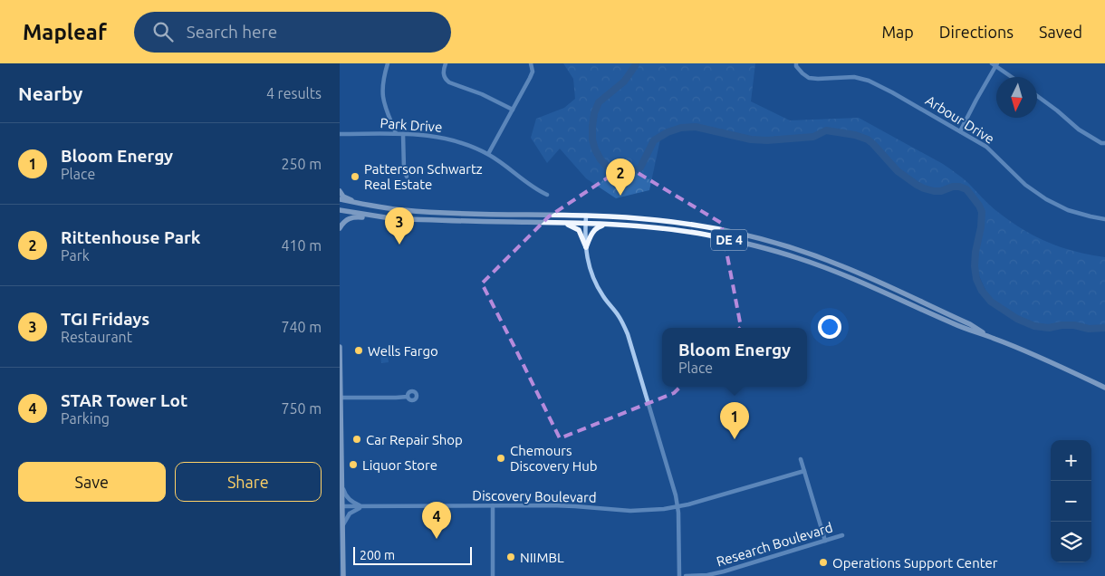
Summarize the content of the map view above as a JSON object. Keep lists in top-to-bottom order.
{
  "streets": {
    "main road": ["DE 4"],
    "street": [
      "Arbour Drive",
      "Park Drive",
      "Discovery Boulevard",
      "Research Boulevard"
    ]
  },
  "places": [
    "Patterson Schwartz Real Estate",
    "Wells Fargo",
    "Car Repair Shop",
    "Chemours Discovery Hub",
    "Liquor Store",
    "NIIMBL",
    "Operations Support Center"
  ],
  "scale_bar": "200 m",
  "north": "bottom",
  "page": {
    "header": "Mapleaf",
    "search": "Search here",
    "nav": ["Map", "Directions", "Saved"],
    "heading": ["Nearby", "4 results"],
    "list": [
      {
        "mark": "1",
        "name": "Bloom Energy",
        "note": "Place",
        "value": "250 m"
      },
      {
        "mark": "2",
        "name": "Rittenhouse Park",
        "note": "Park",
        "value": "410 m"
      },
      {
        "mark": "3",
        "name": "TGI Fridays",
        "note": "Restaurant",
        "value": "740 m"
      },
      {
        "mark": "4",
        "name": "STAR Tower Lot",
        "note": "Parking",
        "value": "750 m"
      }
    ],
    "pins": [
      "2",
      "3",
      "1",
      "4"
    ],
    "popup": ["Bloom Energy", "Place"],
    "map_buttons": ["+", "−"],
    "buttons": ["Save", "Share"],
    "scale": "200 m"
  }
}
